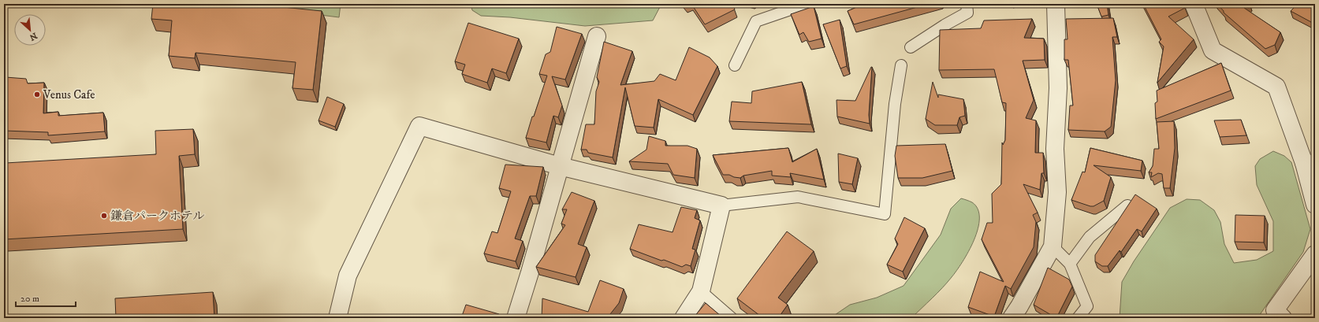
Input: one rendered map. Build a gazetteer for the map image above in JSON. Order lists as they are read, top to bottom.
{
  "places": ["Venus Cafe", "鎌倉パークホテル"],
  "scale_bar": "20 m",
  "north": "bottom right"
}
